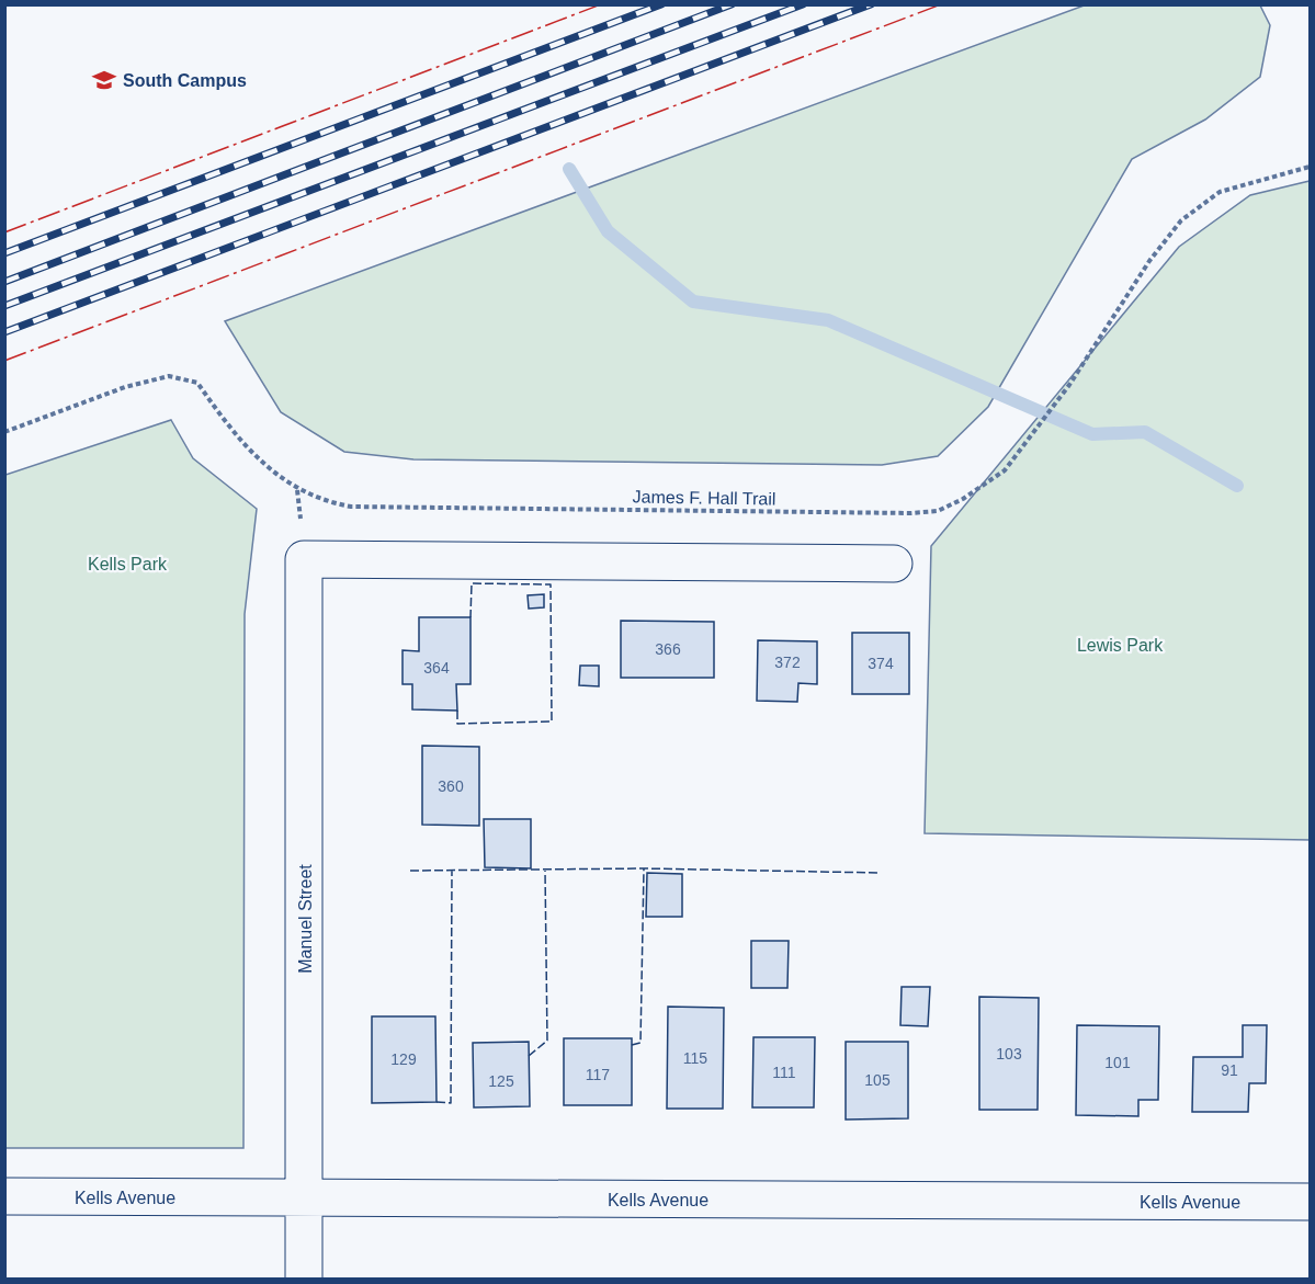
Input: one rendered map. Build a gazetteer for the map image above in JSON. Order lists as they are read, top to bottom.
{
  "streets": {
    "street": ["Manuel Street", "Kells Avenue"],
    "path": ["James F. Hall Trail"]
  },
  "crossings": [
    ["Manuel Street", "Kells Avenue"]
  ],
  "parks": ["Kells Park", "Lewis Park"],
  "places": {
    "school or university": ["South Campus"]
  },
  "house_numbers": [
    "366",
    "372",
    "374",
    "364",
    "360",
    "103",
    "115",
    "129",
    "101",
    "91",
    "111",
    "117",
    "105",
    "125"
  ]
}
